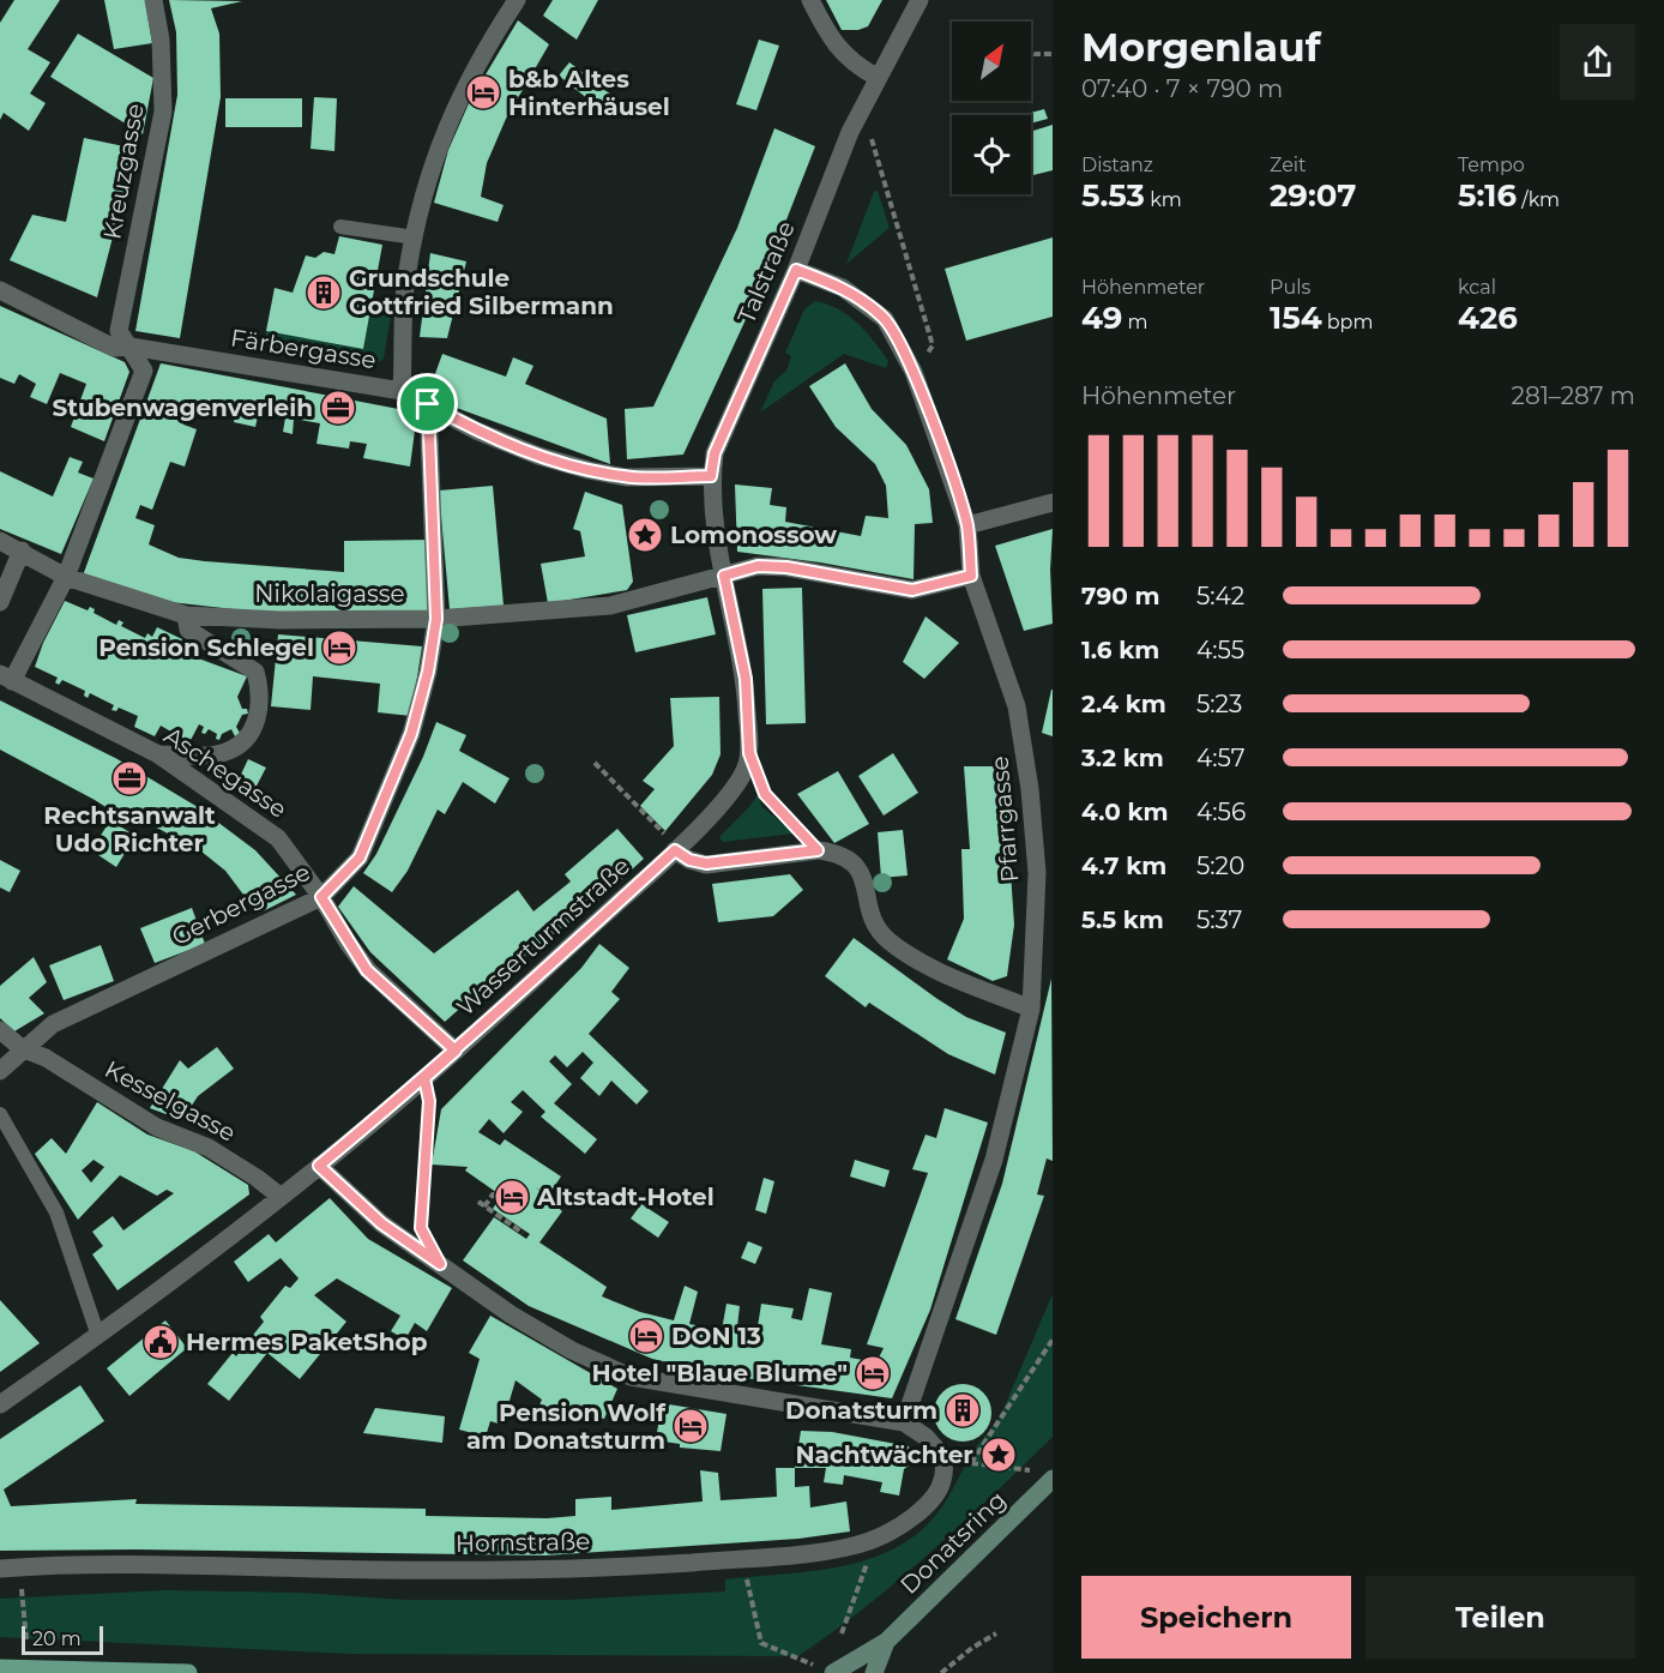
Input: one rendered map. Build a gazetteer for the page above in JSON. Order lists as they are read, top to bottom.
{
  "streets": {
    "main road": ["Donatsring"],
    "street": [
      "Kreuzgasse",
      "Talstraße",
      "Färbergasse",
      "Nikolaigasse",
      "Aschegasse",
      "Pfarrgasse",
      "Gerbergasse",
      "Wasserturmstraße",
      "Kesselgasse",
      "Hornstraße"
    ]
  },
  "crossings": [
    ["Kreuzgasse", "Färbergasse"],
    ["Kreuzgasse", "Nikolaigasse"],
    ["Kreuzgasse", "Aschegasse"],
    ["Talstraße", "Färbergasse"],
    ["Talstraße", "Nikolaigasse"],
    ["Talstraße", "Pfarrgasse"],
    ["Talstraße", "Wasserturmstraße"],
    ["Färbergasse", "Gerbergasse"],
    ["Nikolaigasse", "Pfarrgasse"],
    ["Nikolaigasse", "Gerbergasse"],
    ["Nikolaigasse", "Wasserturmstraße"],
    ["Aschegasse", "Gerbergasse"],
    ["Aschegasse", "Wasserturmstraße"],
    ["Pfarrgasse", "Hornstraße"],
    ["Gerbergasse", "Kesselgasse"],
    ["Wasserturmstraße", "Kesselgasse"]
  ],
  "places": {
    "hotel": [
      "b&b Altes Hinterhäusel",
      "Pension Schlegel",
      "Altstadt-Hotel",
      "DON 13",
      "Hotel \"Blaue Blume\"",
      "Pension Wolf am Donatsturm"
    ],
    "building": ["Grundschule Gottfried Silbermann", "Donatsturm"],
    "office": ["Stubenwagenverleih", "Rechtsanwalt Udo Richter"],
    "place": ["Lomonossow", "Nachtwächter"],
    "public building": ["Hermes PaketShop"]
  },
  "scale_bar": "20 m",
  "north": "top right",
  "page": {
    "heading": ["Morgenlauf", "07:40 · 7 × 790 m"],
    "stats": [
      ["Distanz", "5.53 km"],
      ["Zeit", "29:07"],
      ["Tempo", "5:16 /km"],
      ["Höhenmeter", "49 m"],
      ["Puls", "154 bpm"],
      ["kcal", "426"]
    ],
    "chart": ["Höhenmeter", "281–287 m"],
    "list": [
      {
        "name": "790 m",
        "note": "5:42"
      },
      {
        "name": "1.6 km",
        "note": "4:55"
      },
      {
        "name": "2.4 km",
        "note": "5:23"
      },
      {
        "name": "3.2 km",
        "note": "4:57"
      },
      {
        "name": "4.0 km",
        "note": "4:56"
      },
      {
        "name": "4.7 km",
        "note": "5:20"
      },
      {
        "name": "5.5 km",
        "note": "5:37"
      }
    ],
    "buttons": ["Speichern", "Teilen"],
    "scale": "20 m"
  }
}
